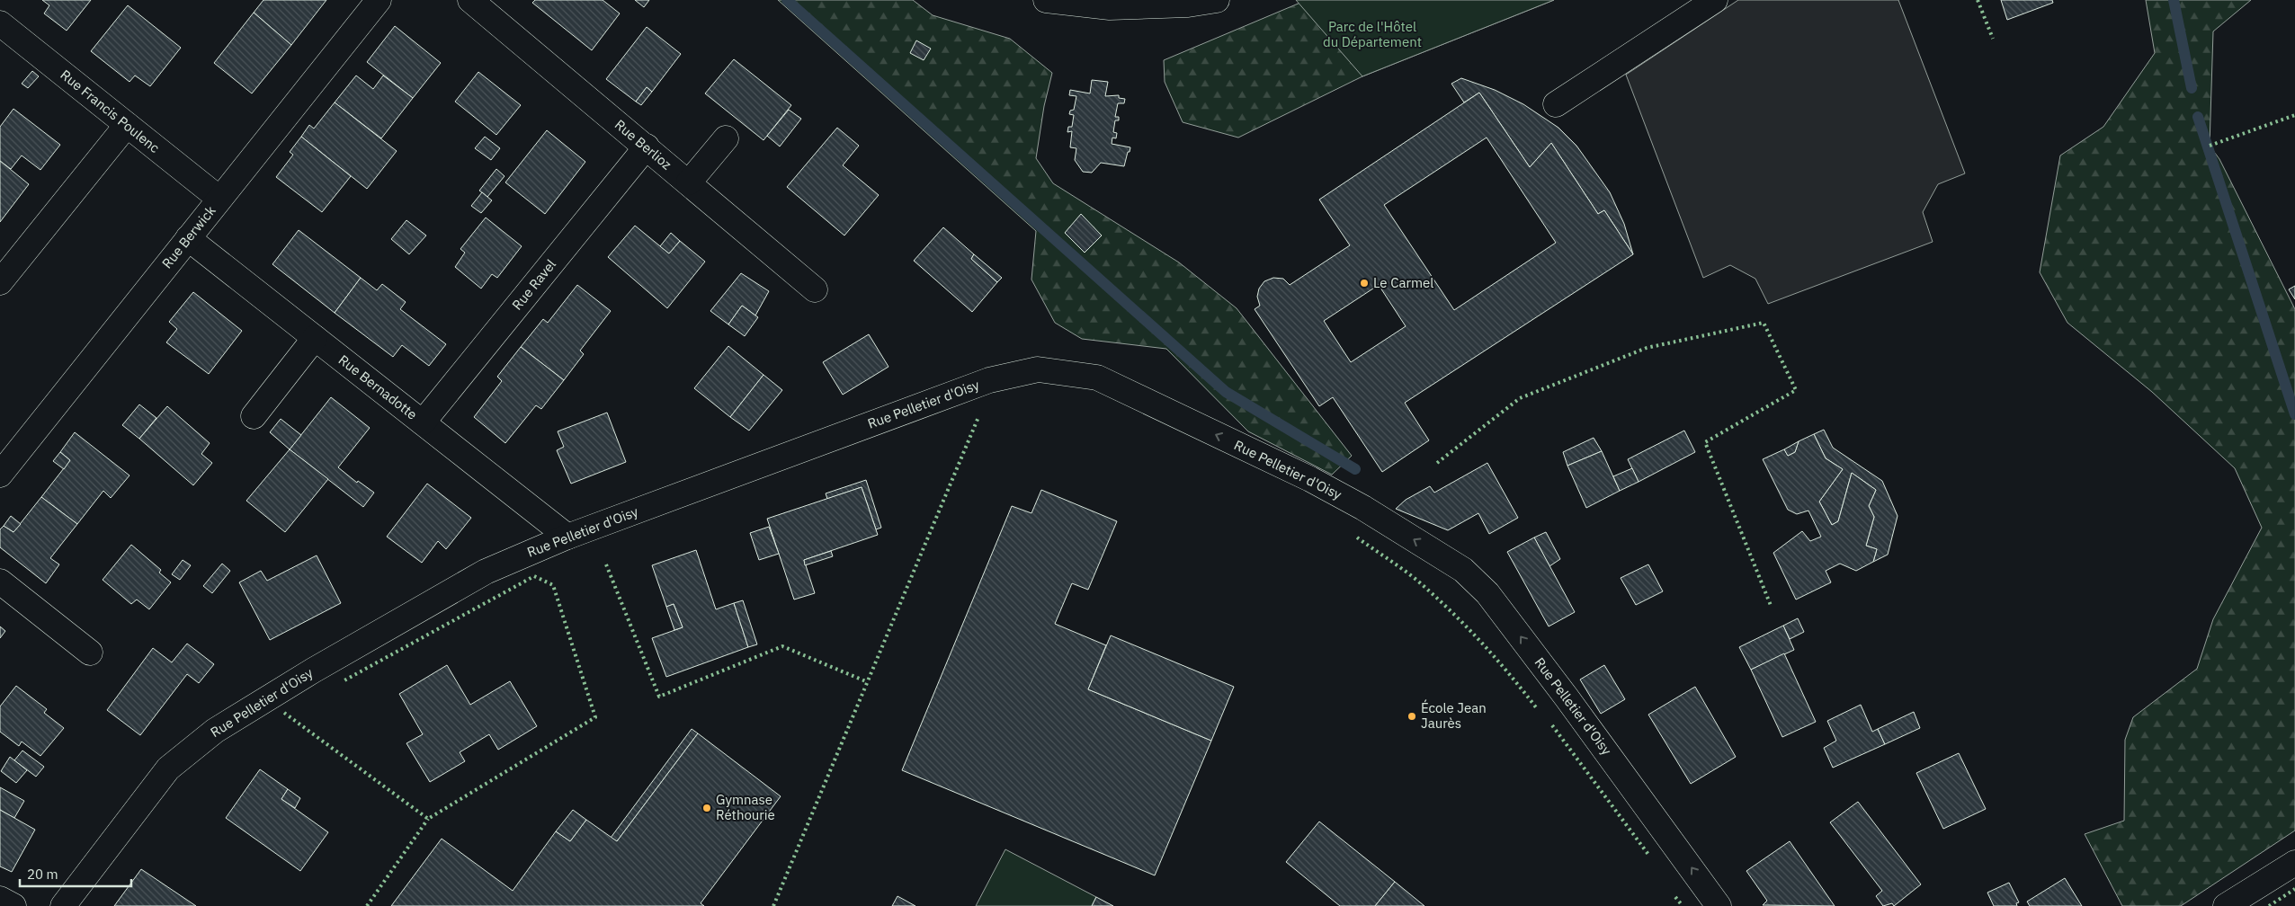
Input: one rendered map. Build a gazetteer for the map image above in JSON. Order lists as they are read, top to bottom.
{
  "streets": {
    "street": [
      "Rue Francis Poulenc",
      "Rue Berlioz",
      "Rue Berwick",
      "Rue Ravel",
      "Rue Bernadotte",
      "Rue Pelletier d'Oisy"
    ]
  },
  "crossings": [
    ["Rue Francis Poulenc", "Rue Berwick"],
    ["Rue Berlioz", "Rue Ravel"],
    ["Rue Berwick", "Rue Bernadotte"],
    ["Rue Ravel", "Rue Bernadotte"],
    ["Rue Bernadotte", "Rue Pelletier d'Oisy"]
  ],
  "one_way": ["Rue Pelletier d'Oisy"],
  "parks": ["Parc de l'Hôtel du Département"],
  "places": ["Le Carmel", "École Jean Jaurès", "Gymnase Réthourie"],
  "scale_bar": "20 m"
}
